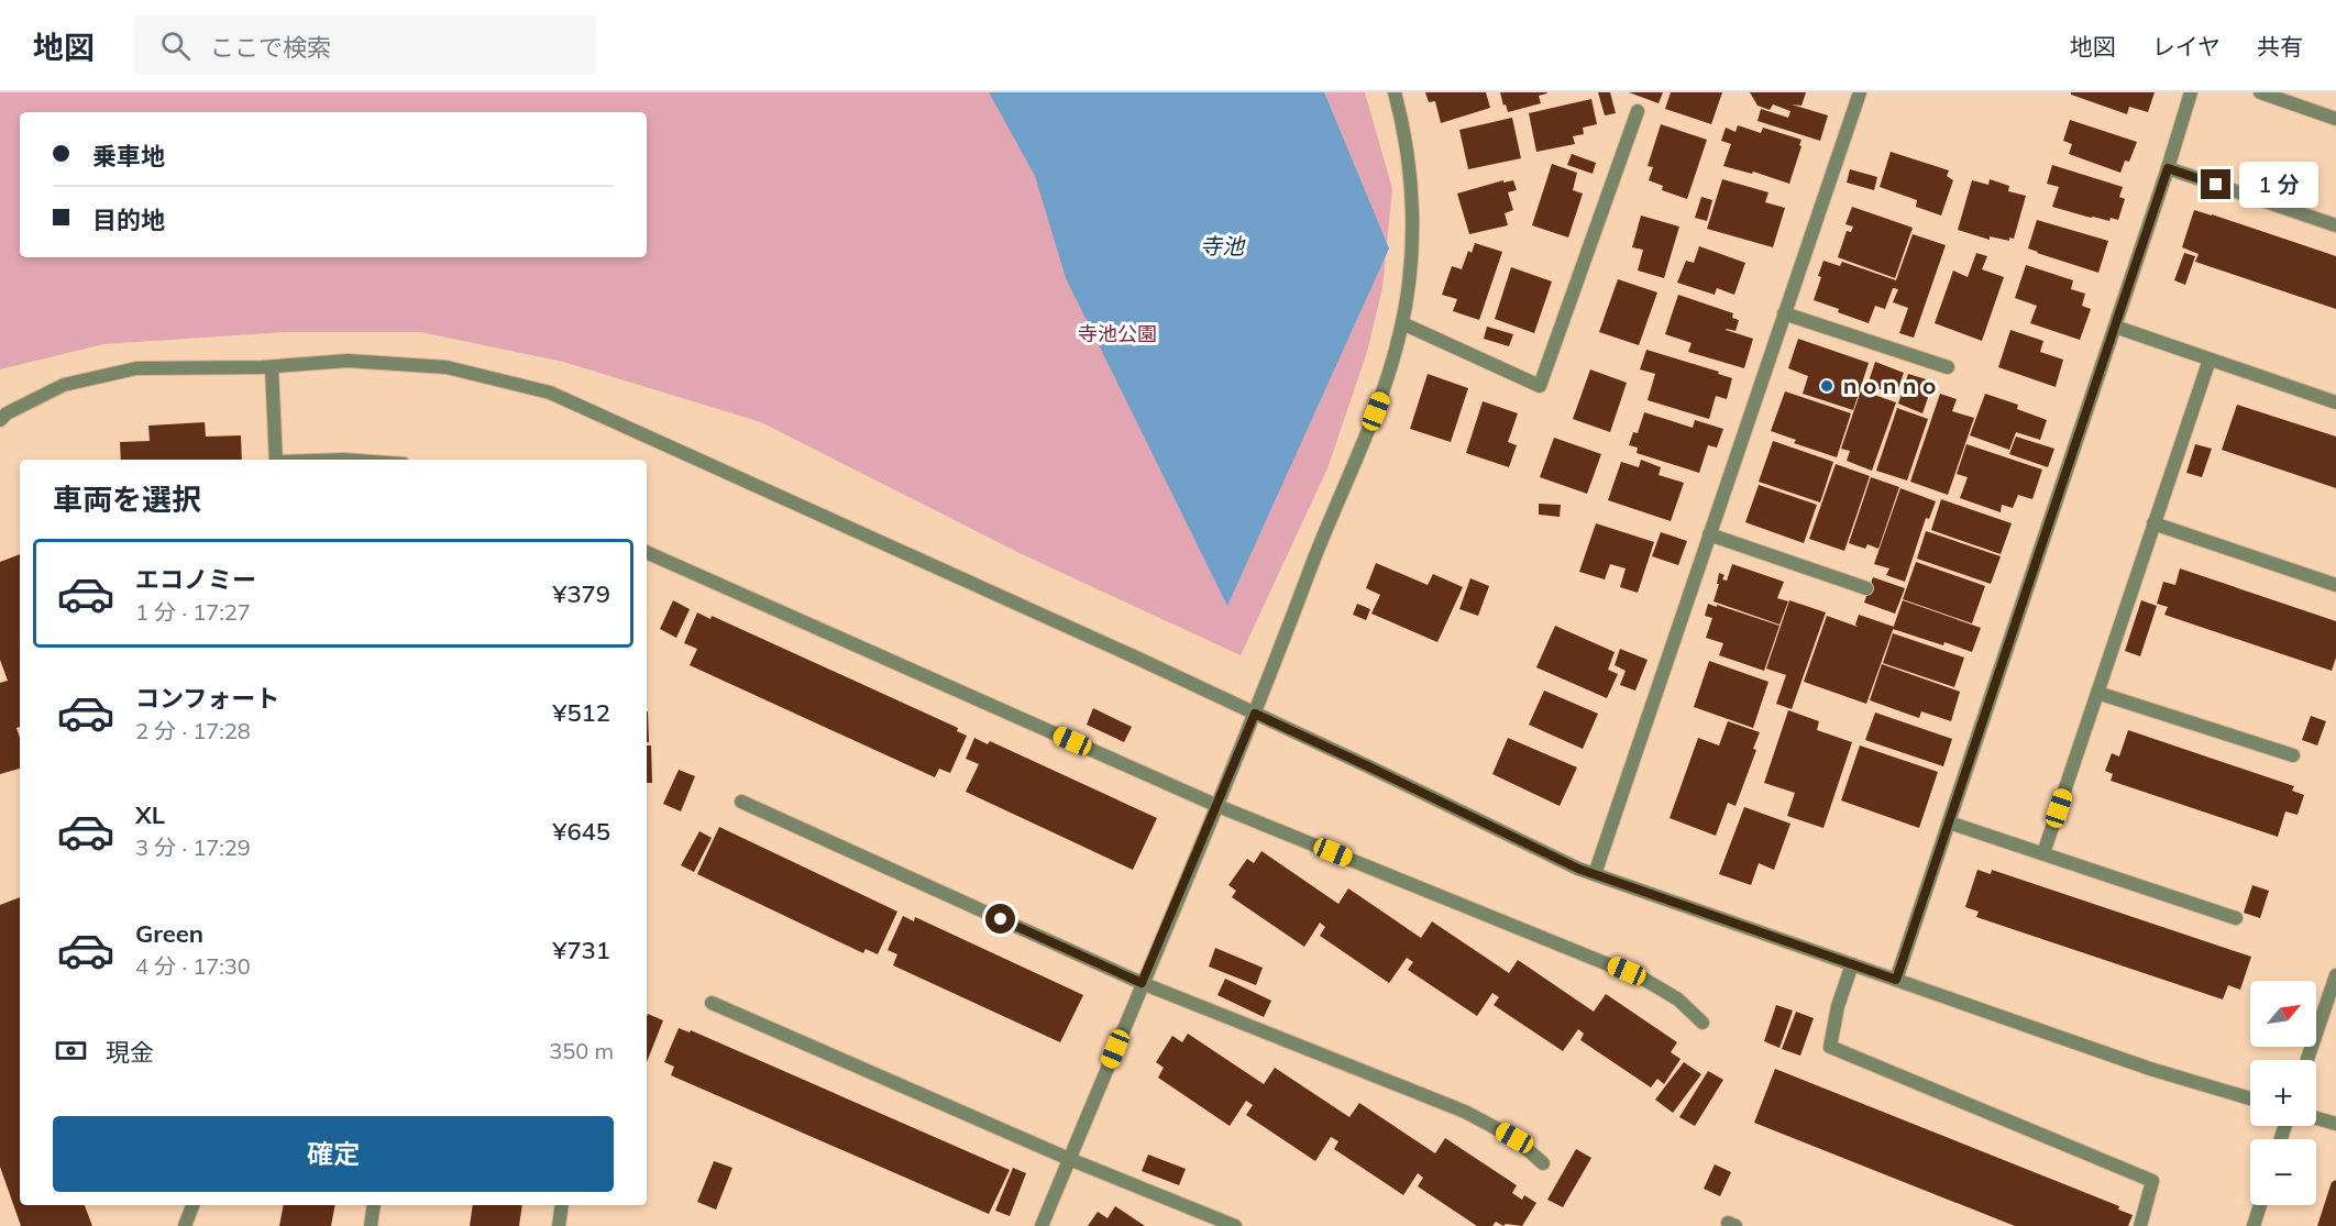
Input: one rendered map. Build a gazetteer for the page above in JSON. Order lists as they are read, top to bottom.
{
  "water": ["寺池"],
  "parks": ["寺池公園"],
  "places": ["ｎｏｎｎｏ"],
  "north": "top right",
  "page": {
    "header": "地図",
    "search": "ここで検索",
    "nav": ["地図", "レイヤ", "共有"],
    "banner": ["乗車地", "目的地"],
    "bubble": "1 分",
    "heading": "車両を選択",
    "list": [
      {
        "name": "エコノミー",
        "note": "1 分 · 17:27",
        "value": "¥379"
      },
      {
        "name": "コンフォート",
        "note": "2 分 · 17:28",
        "value": "¥512"
      },
      {
        "name": "XL",
        "note": "3 分 · 17:29",
        "value": "¥645"
      },
      {
        "name": "Green",
        "note": "4 分 · 17:30",
        "value": "¥731"
      }
    ],
    "map_buttons": ["+", "−"],
    "pay": ["現金", "350 m"],
    "buttons": "確定"
  }
}
